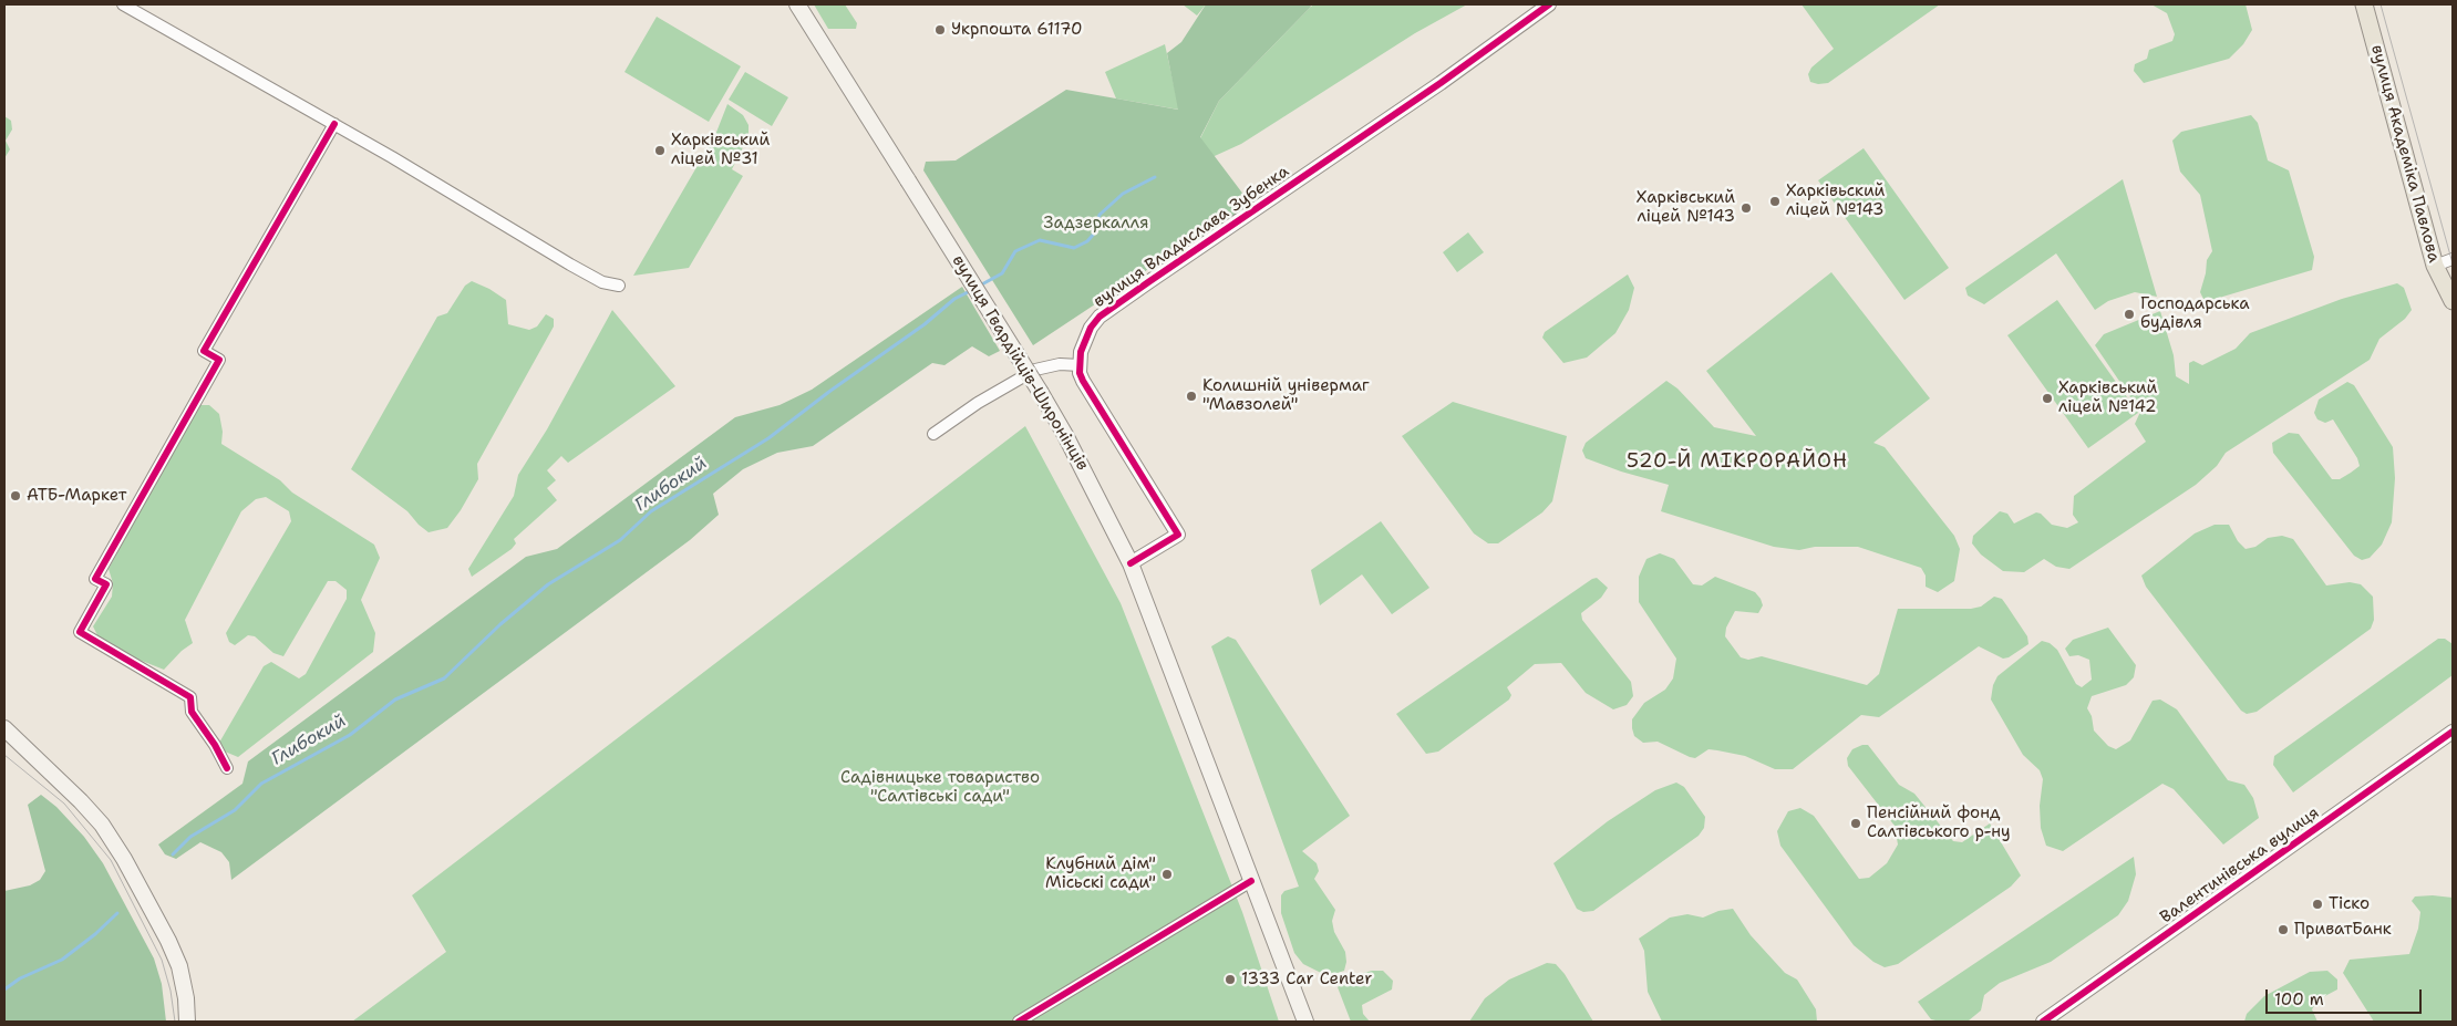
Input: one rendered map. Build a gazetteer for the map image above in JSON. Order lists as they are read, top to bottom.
{
  "streets": {
    "main road": ["вулиця Академіка Павлова", "вулиця Гвардійців-Широнінців"],
    "street": ["вулиця Владислава Зубенка", "Валентинівська вулиця"]
  },
  "districts": ["520-Й МІКРОРАЙОН"],
  "water": ["Глибокий"],
  "parks": ["Задзеркалля", "Садівницьке товариство \"Салтівські сади\""],
  "places": [
    "Укрпошта 61170",
    "Харківський ліцей №31",
    "Харківьский ліцей №143",
    "Харківський ліцей №143",
    "Господарська будівля",
    "Колишній універмаг \"Мавзолей\"",
    "Харківський ліцей №142",
    "АТБ-Маркет",
    "Пенсійний фонд Салтівського р-ну",
    "Клубний дім\" Місьскі сади\"",
    "Тіско",
    "ПриватБанк",
    "1333 Car Center"
  ],
  "scale_bar": "100 m"
}
